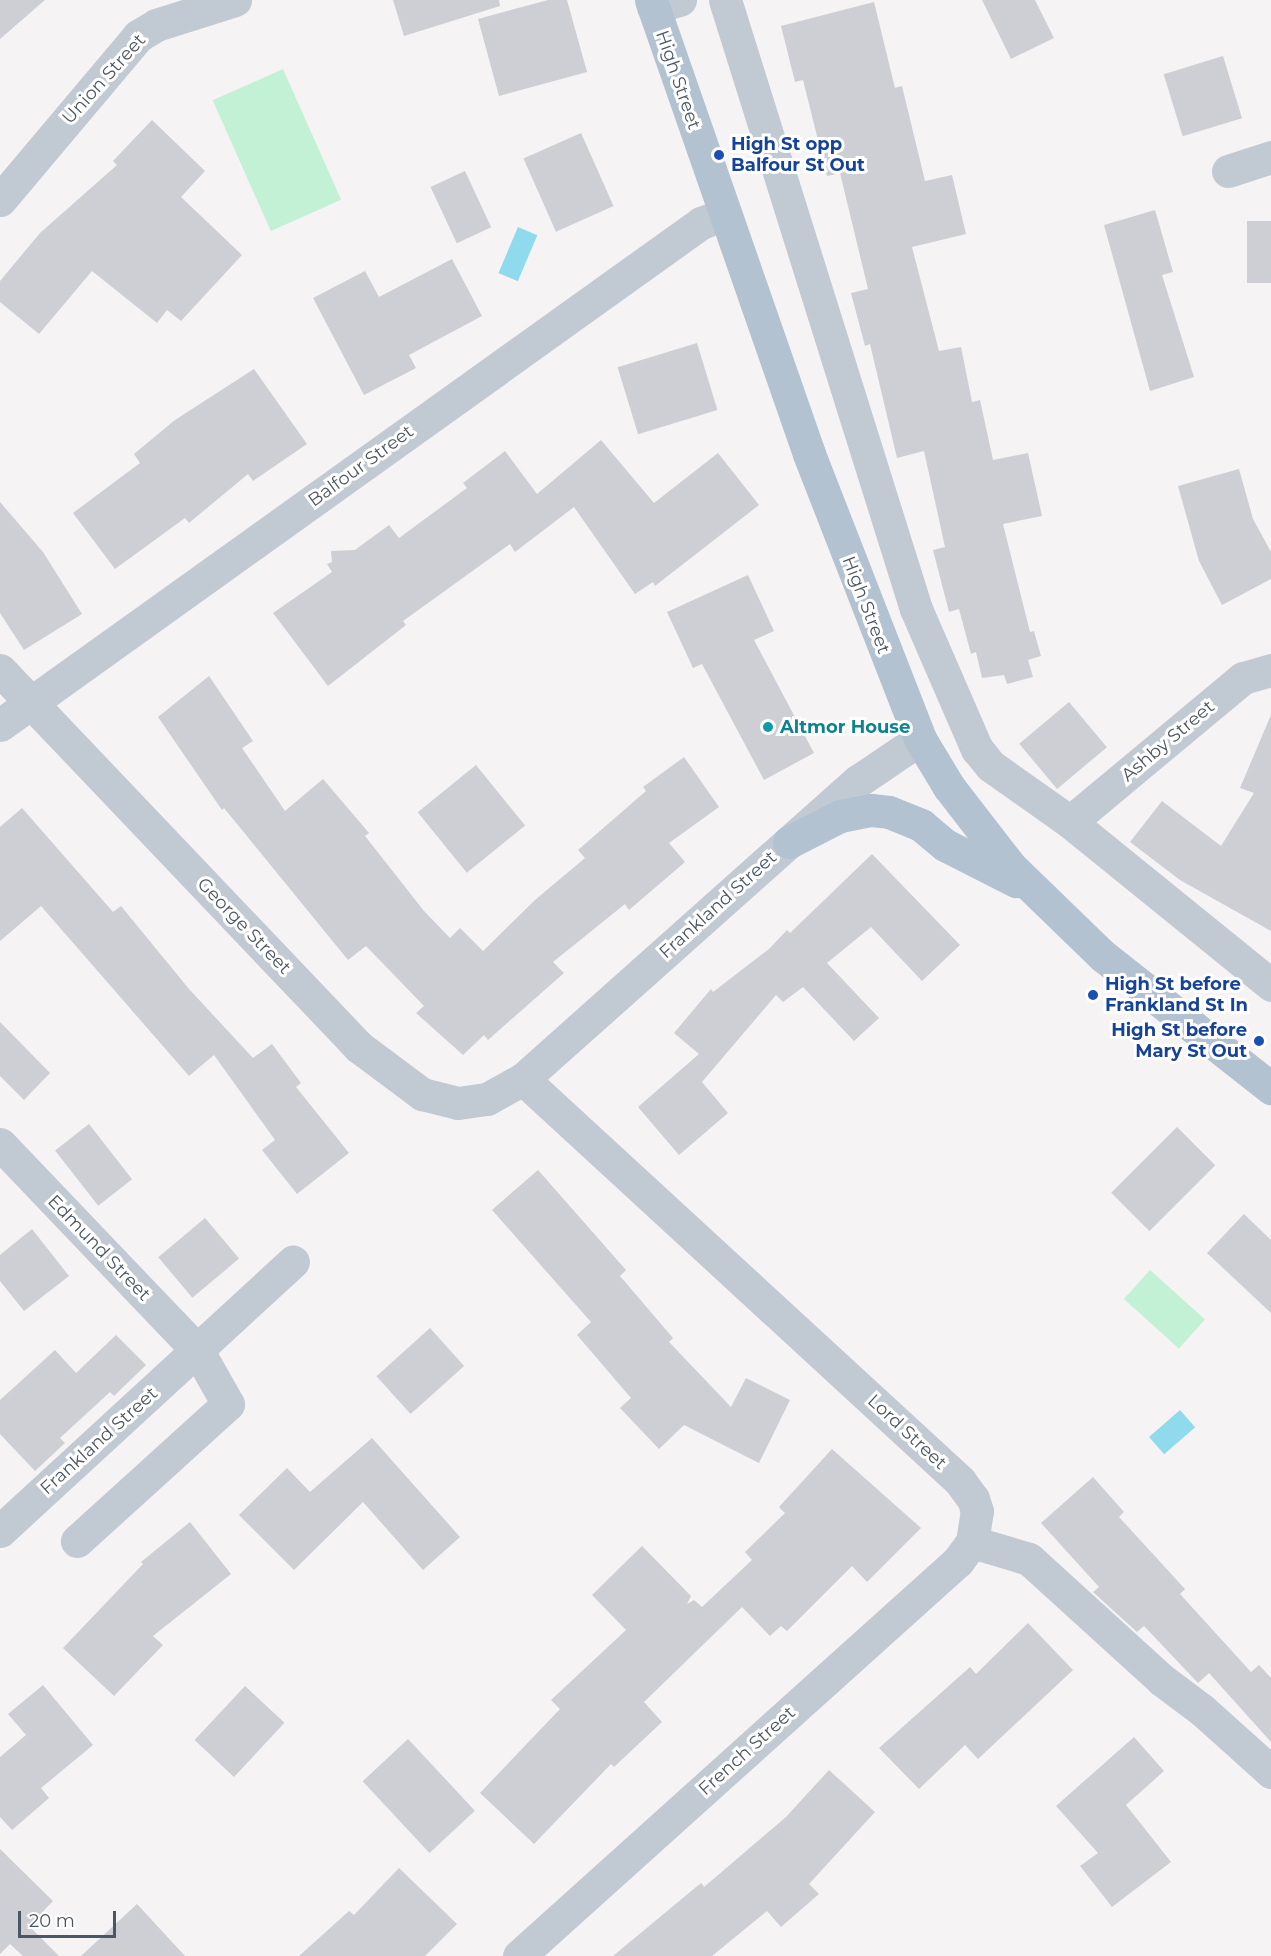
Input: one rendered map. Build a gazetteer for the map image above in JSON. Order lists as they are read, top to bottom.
{
  "streets": {
    "main road": ["High Street"],
    "street": [
      "Union Street",
      "Balfour Street",
      "Ashby Street",
      "Frankland Street",
      "George Street",
      "Edmund Street",
      "Lord Street",
      "French Street"
    ]
  },
  "crossings": [
    ["High Street", "Balfour Street"],
    ["High Street", "Frankland Street"],
    ["Balfour Street", "George Street"],
    ["Frankland Street", "George Street"],
    ["Frankland Street", "Edmund Street"],
    ["Frankland Street", "Lord Street"],
    ["George Street", "Lord Street"],
    ["Lord Street", "French Street"]
  ],
  "places": [
    "High St opp Balfour St Out",
    "Altmor House",
    "High St before Frankland St In",
    "High St before Mary St Out"
  ],
  "scale_bar": "20 m"
}
